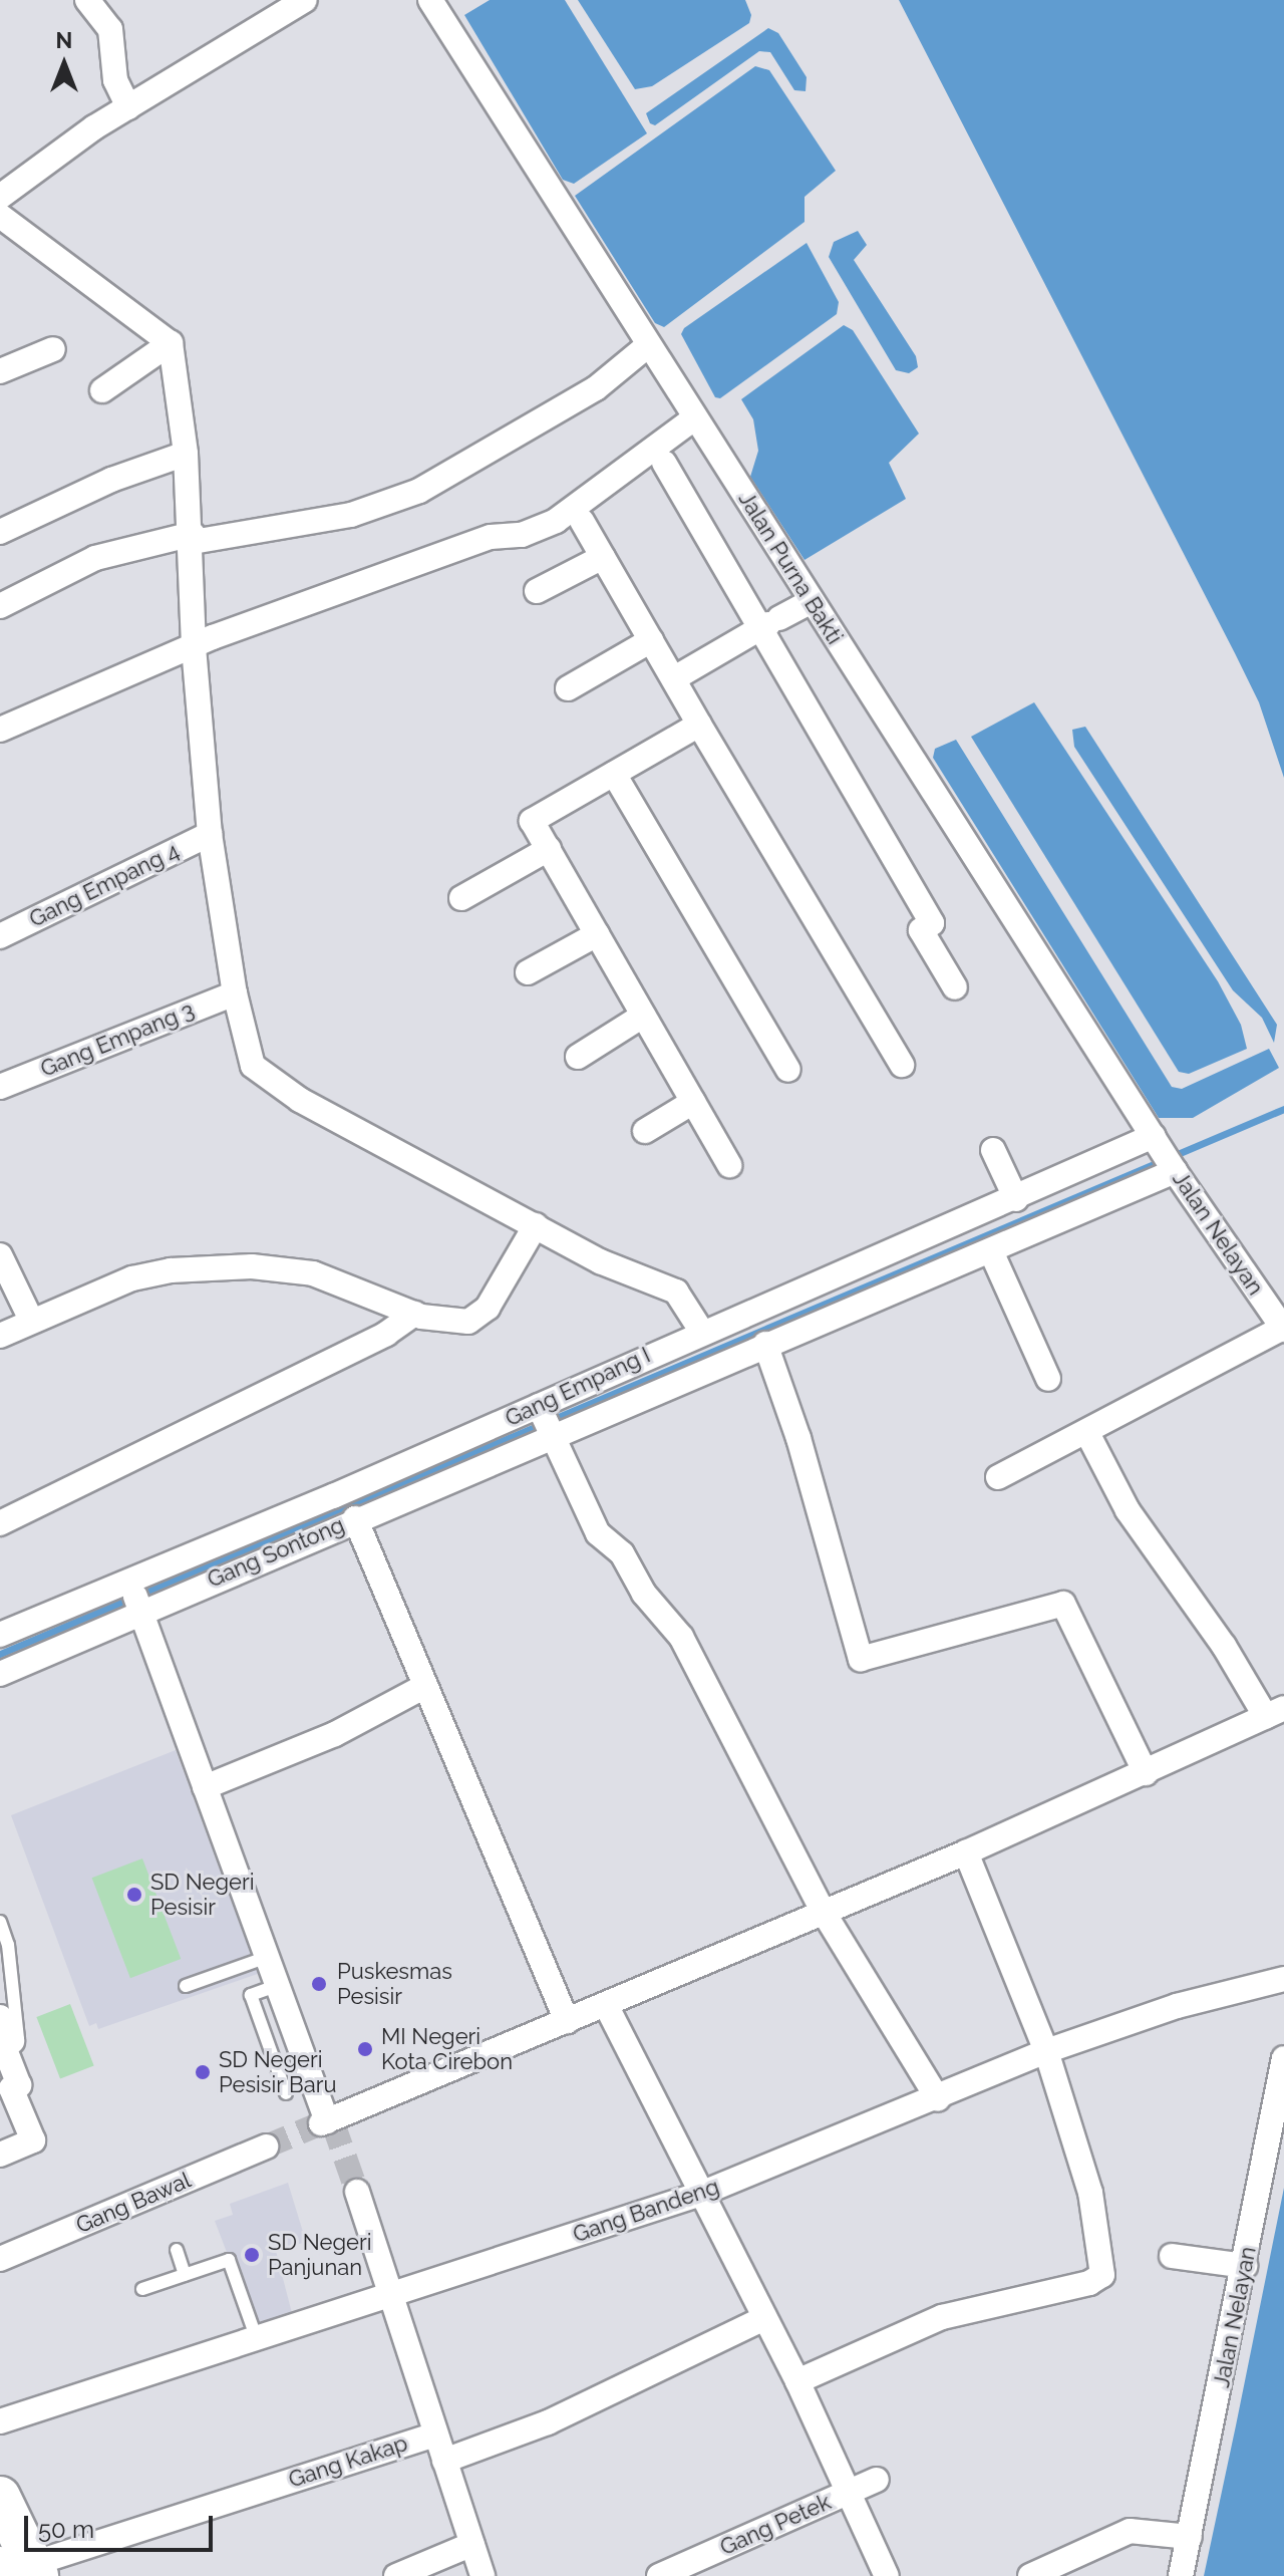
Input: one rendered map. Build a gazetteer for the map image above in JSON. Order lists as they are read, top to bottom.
{
  "streets": {
    "street": [
      "Jalan Purna Bakti",
      "Gang Empang 4",
      "Gang Empang 3",
      "Jalan Nelayan",
      "Gang Empang I",
      "Gang Sontong",
      "Gang Bawal",
      "Gang Bandeng",
      "Gang Kakap",
      "Gang Petek"
    ]
  },
  "crossings": [
    ["Jalan Purna Bakti", "Jalan Nelayan"],
    ["Jalan Purna Bakti", "Gang Empang I"],
    ["Jalan Nelayan", "Gang Empang I"],
    ["Gang Empang I", "Gang Sontong"]
  ],
  "places": [
    "SD Negeri Pesisir",
    "Puskesmas Pesisir",
    "MI Negeri Kota Cirebon",
    "SD Negeri Pesisir Baru",
    "SD Negeri Panjunan"
  ],
  "scale_bar": "50 m",
  "north": "top"
}
